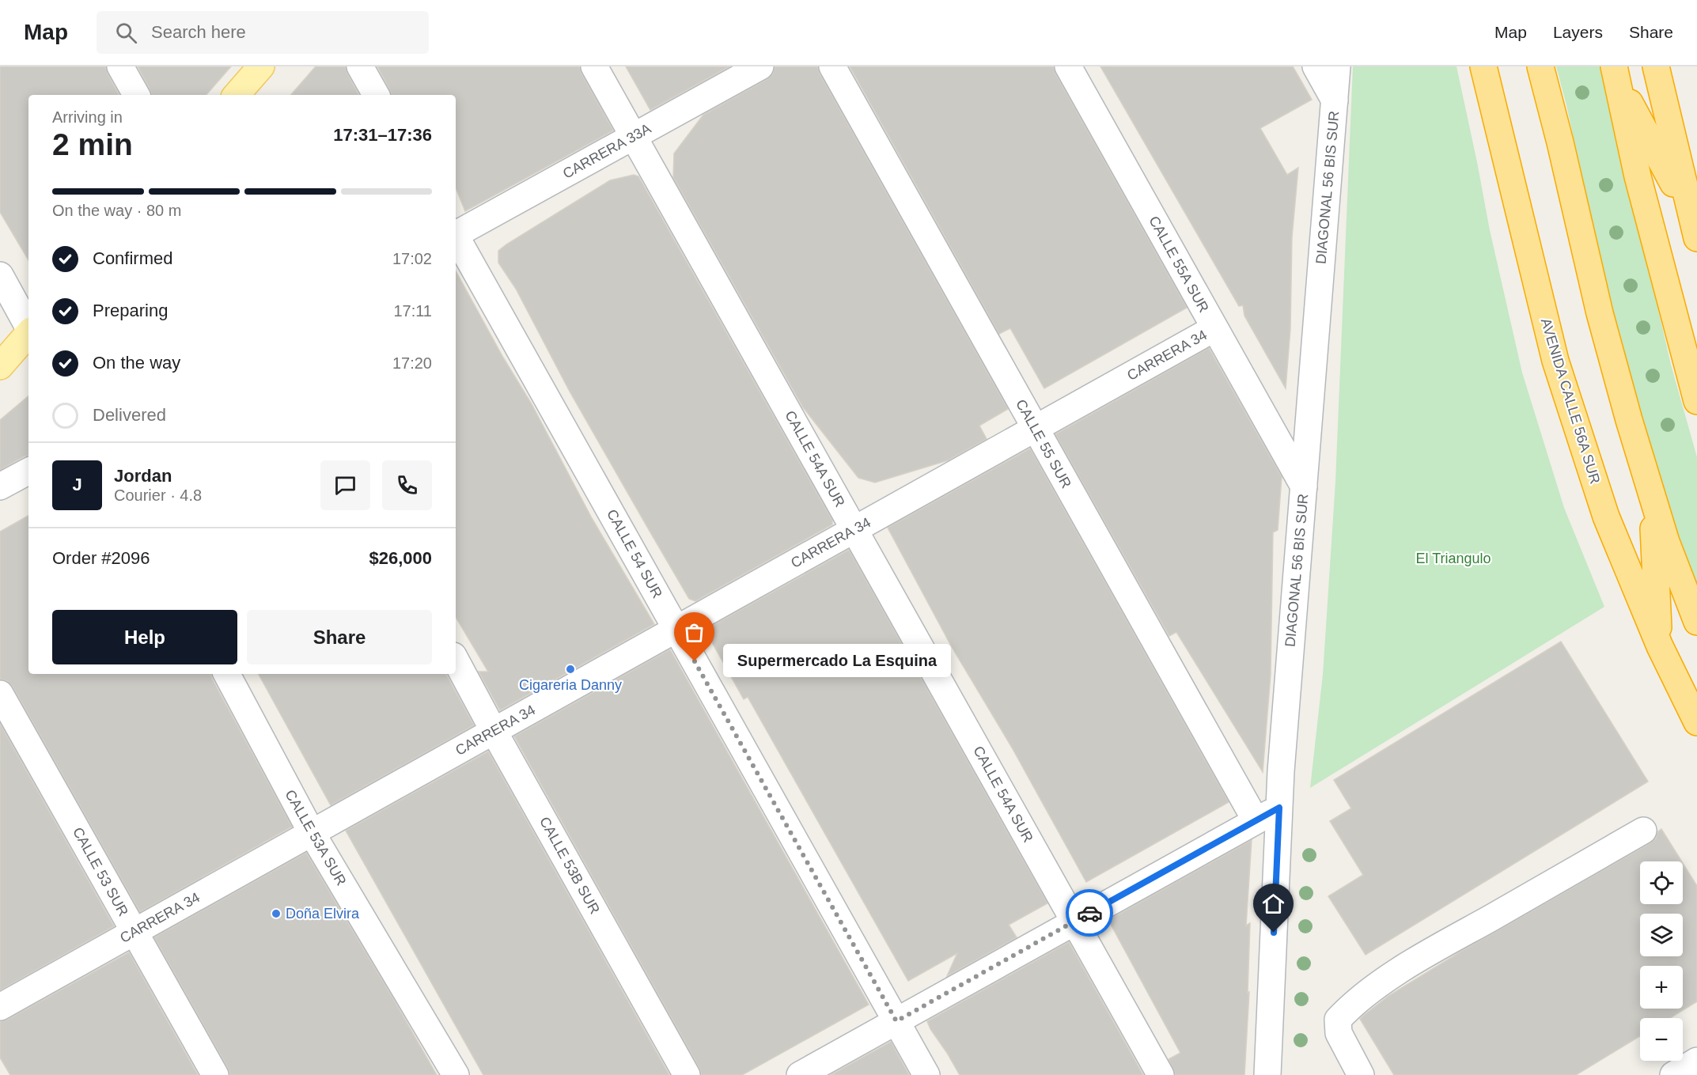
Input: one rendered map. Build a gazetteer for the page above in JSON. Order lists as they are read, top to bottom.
{
  "streets": {
    "highway": ["AVENIDA CALLE 56A SUR"],
    "street": [
      "CARRERA 33A",
      "DIAGONAL 56 BIS SUR",
      "CALLE 55A SUR",
      "CARRERA 34",
      "CALLE 55 SUR",
      "CALLE 54A SUR",
      "CALLE 54 SUR",
      "CALLE 53A SUR",
      "CALLE 53B SUR",
      "CALLE 53 SUR"
    ]
  },
  "crossings": [
    ["CARRERA 33A", "CALLE 54A SUR"],
    ["DIAGONAL 56 BIS SUR", "CALLE 55A SUR"],
    ["CALLE 55A SUR", "CARRERA 34"],
    ["CARRERA 34", "CALLE 55 SUR"],
    ["CARRERA 34", "CALLE 54A SUR"],
    ["CARRERA 34", "CALLE 54 SUR"],
    ["CARRERA 34", "CALLE 53A SUR"],
    ["CARRERA 34", "CALLE 53B SUR"],
    ["CARRERA 34", "CALLE 53 SUR"]
  ],
  "parks": ["El Triangulo"],
  "places": ["Supermercado La Esquina", "Cigareria Danny", "Doña Elvira"],
  "page": {
    "header": "Map",
    "search": "Search here",
    "nav": ["Map", "Layers", "Share"],
    "heading": ["2 min", "Arriving in", "17:31–17:36"],
    "panel": [
      "Jordan",
      "Courier · 4.8",
      "Order #2096",
      "$26,000"
    ],
    "bar": "On the way · 80 m",
    "list": [
      ["Confirmed", "17:02"],
      ["Preparing", "17:11"],
      ["On the way", "17:20"],
      "Delivered"
    ],
    "round": "J",
    "buttons": ["Help", "Share"],
    "bubble": "Supermercado La Esquina",
    "map_buttons": ["+", "−"]
  }
}
